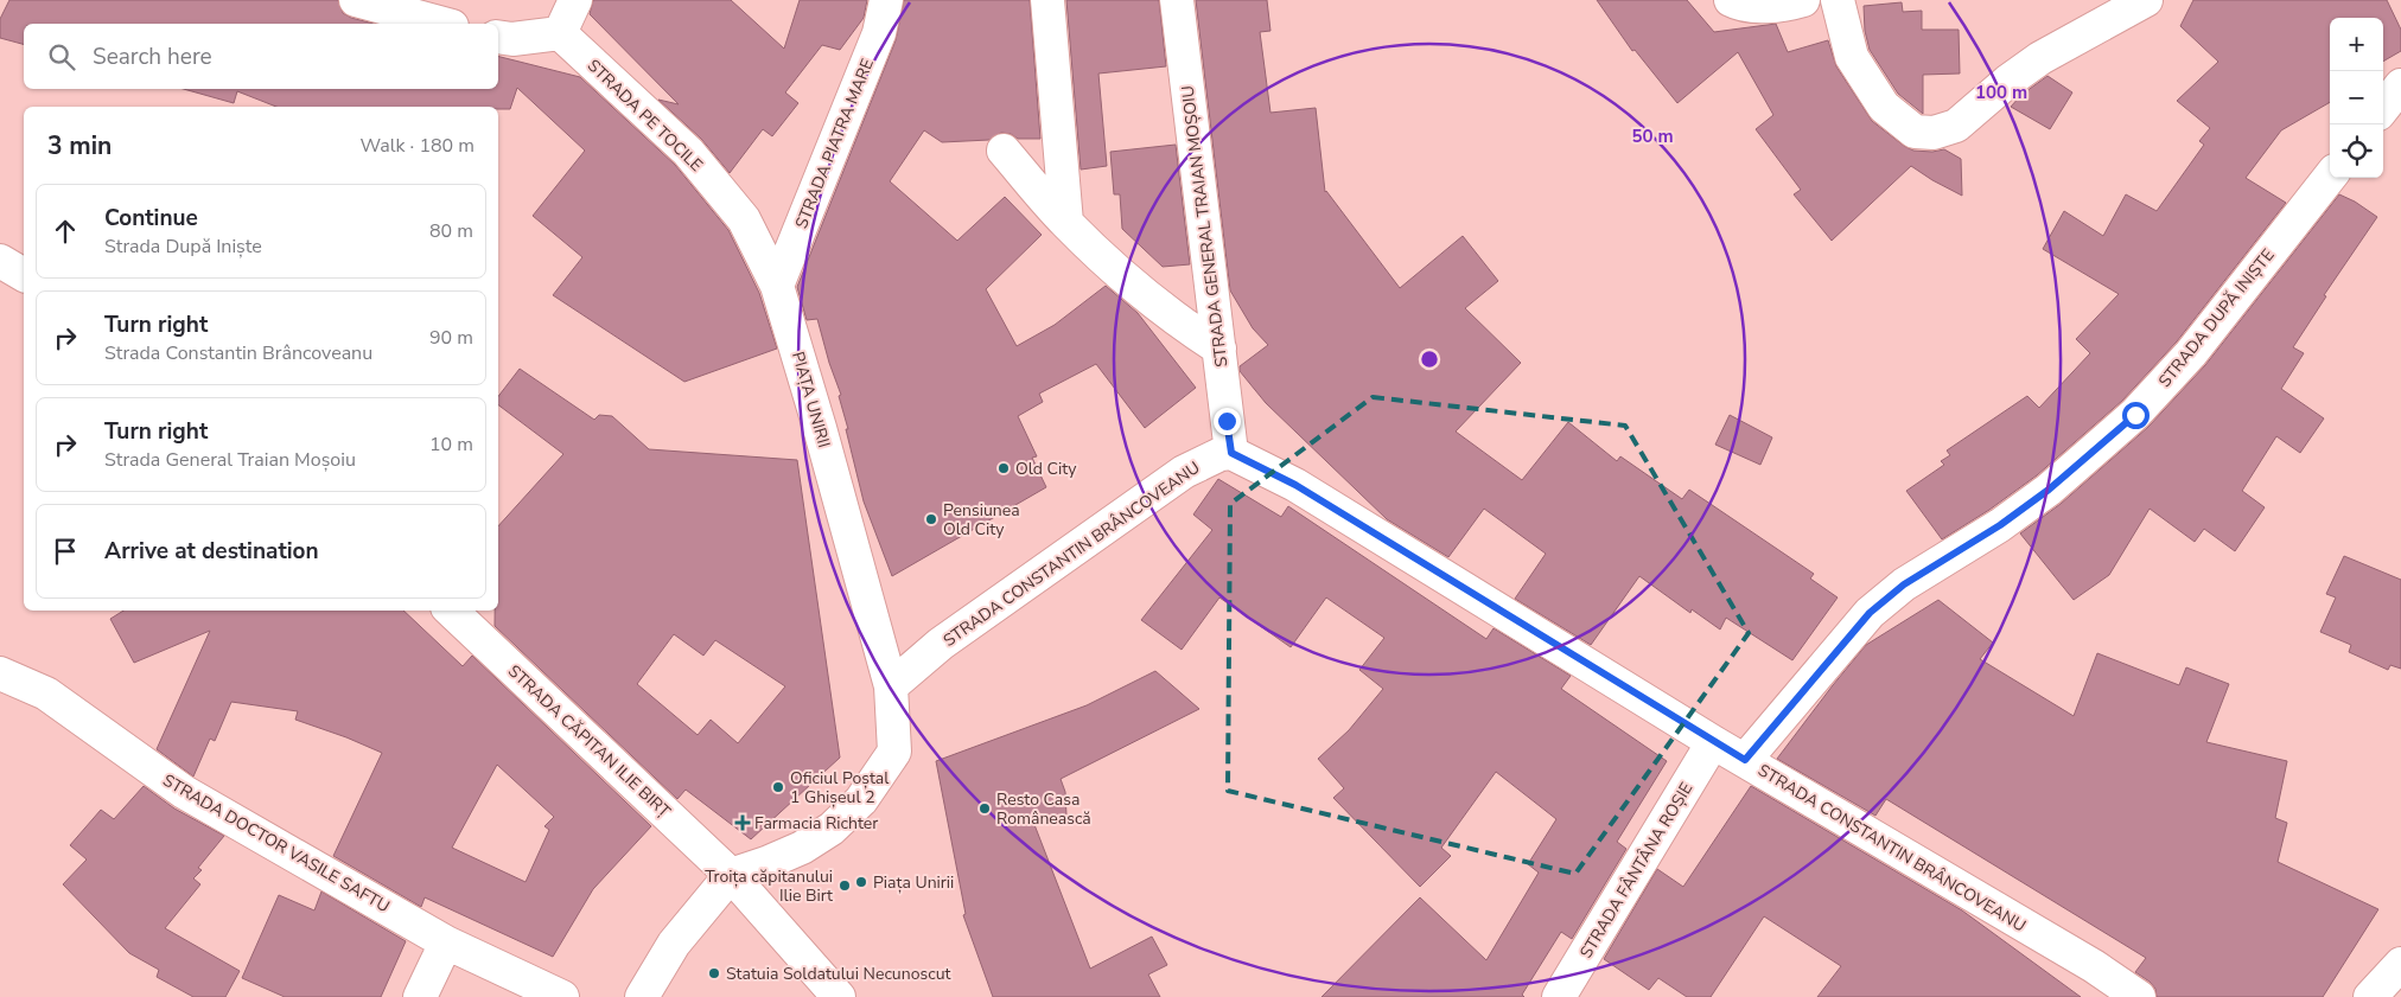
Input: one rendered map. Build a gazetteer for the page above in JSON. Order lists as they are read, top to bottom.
{
  "streets": {
    "street": [
      "STRADA PE TOCILE",
      "STRADA PIATRA MARE",
      "STRADA GENERAL TRAIAN MOȘOIU",
      "STRADA DUPĂ INIȘTE",
      "PIAȚA UNIRII",
      "STRADA CONSTANTIN BRÂNCOVEANU",
      "STRADA CĂPITAN ILIE BIRȚ",
      "STRADA DOCTOR VASILE SAFTU",
      "STRADA FÂNTÂNA ROȘIE"
    ]
  },
  "crossings": [
    ["STRADA PE TOCILE", "STRADA PIATRA MARE"],
    ["STRADA PE TOCILE", "PIAȚA UNIRII"],
    ["STRADA PIATRA MARE", "PIAȚA UNIRII"],
    ["STRADA GENERAL TRAIAN MOȘOIU", "STRADA CONSTANTIN BRÂNCOVEANU"],
    ["STRADA DUPĂ INIȘTE", "STRADA CONSTANTIN BRÂNCOVEANU"],
    ["PIAȚA UNIRII", "STRADA CONSTANTIN BRÂNCOVEANU"],
    ["STRADA CONSTANTIN BRÂNCOVEANU", "STRADA FÂNTÂNA ROȘIE"]
  ],
  "places": {
    "other": [
      "Old City",
      "Pensiunea Old City",
      "Oficiul Poștal 1 Ghișeul 2",
      "Resto Casa Românească",
      "Piața Unirii",
      "Troița căpitanului Ilie Birt",
      "Statuia Soldatului Necunoscut"
    ],
    "health": ["Farmacia Richter"]
  },
  "page": {
    "map_buttons": ["+", "−"],
    "search": "Search here",
    "heading": ["3 min", "Walk · 180 m"],
    "list": [
      ["Continue", "Strada După Iniște", "80 m"],
      ["Turn right", "Strada Constantin Brâncoveanu", "90 m"],
      ["Turn right", "Strada General Traian Moșoiu", "10 m"],
      "Arrive at destination"
    ]
  },
  "rings": ["100 m", "50 m"]
}
